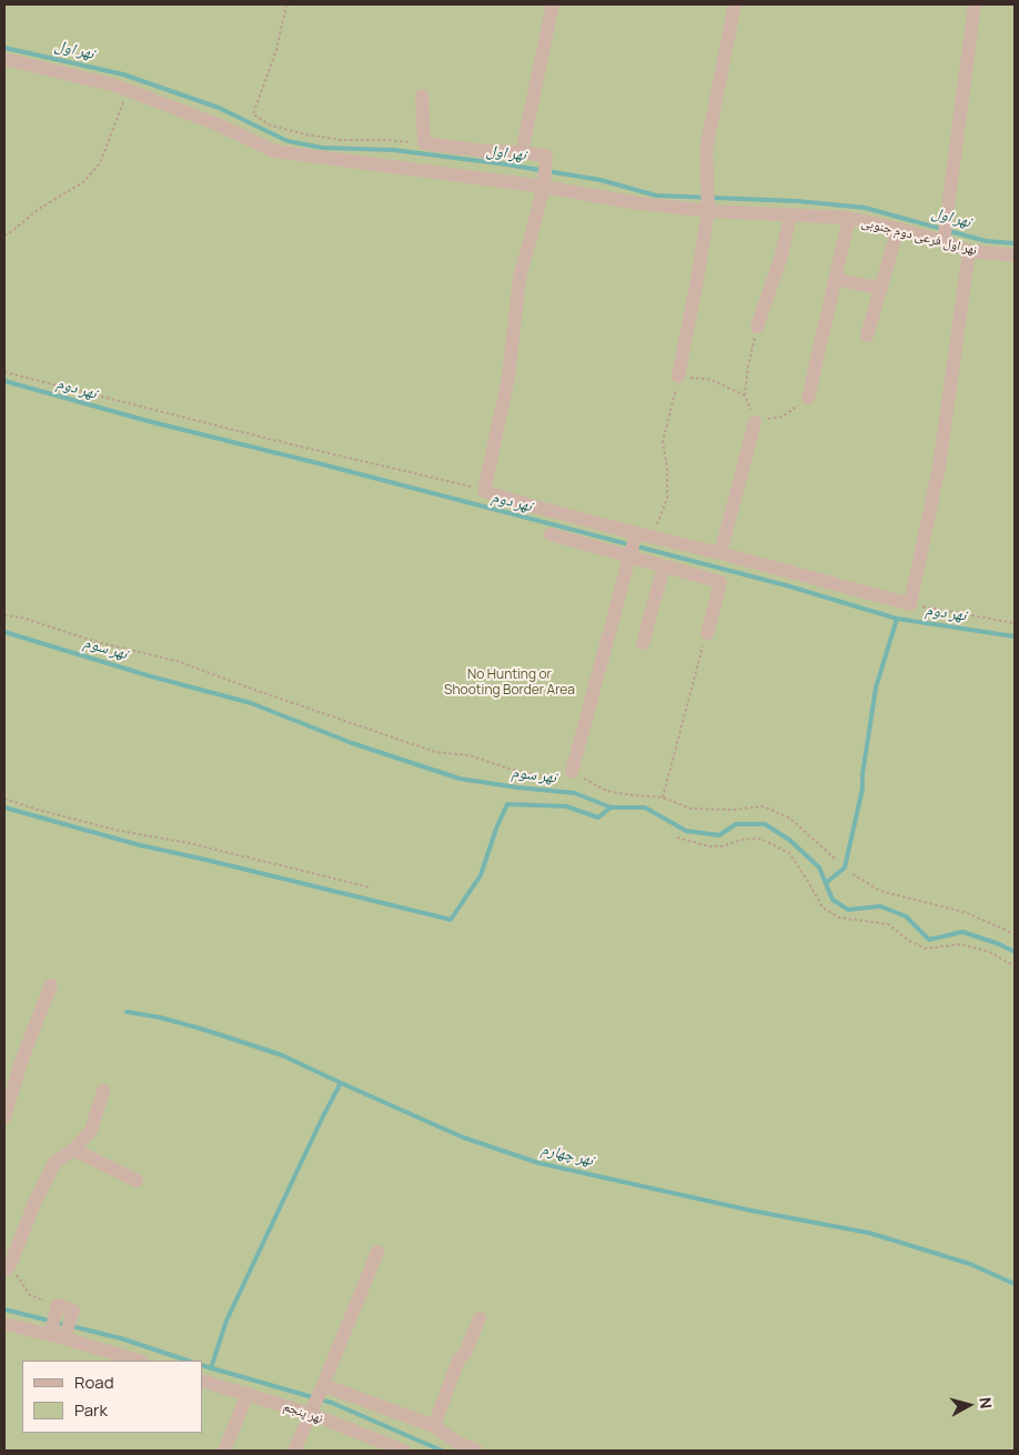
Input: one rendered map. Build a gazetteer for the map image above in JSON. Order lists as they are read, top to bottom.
{
  "streets": {
    "street": ["نهر اول فرعی دوم جنوبی", "نهر پنجم"]
  },
  "water": [
    "نهر اول",
    "نهر دوم",
    "نهر سوم",
    "نهر چهارم"
  ],
  "parks": ["No Hunting or Shooting Border Area"],
  "legend": ["Road", "Park"],
  "north": "right"
}
